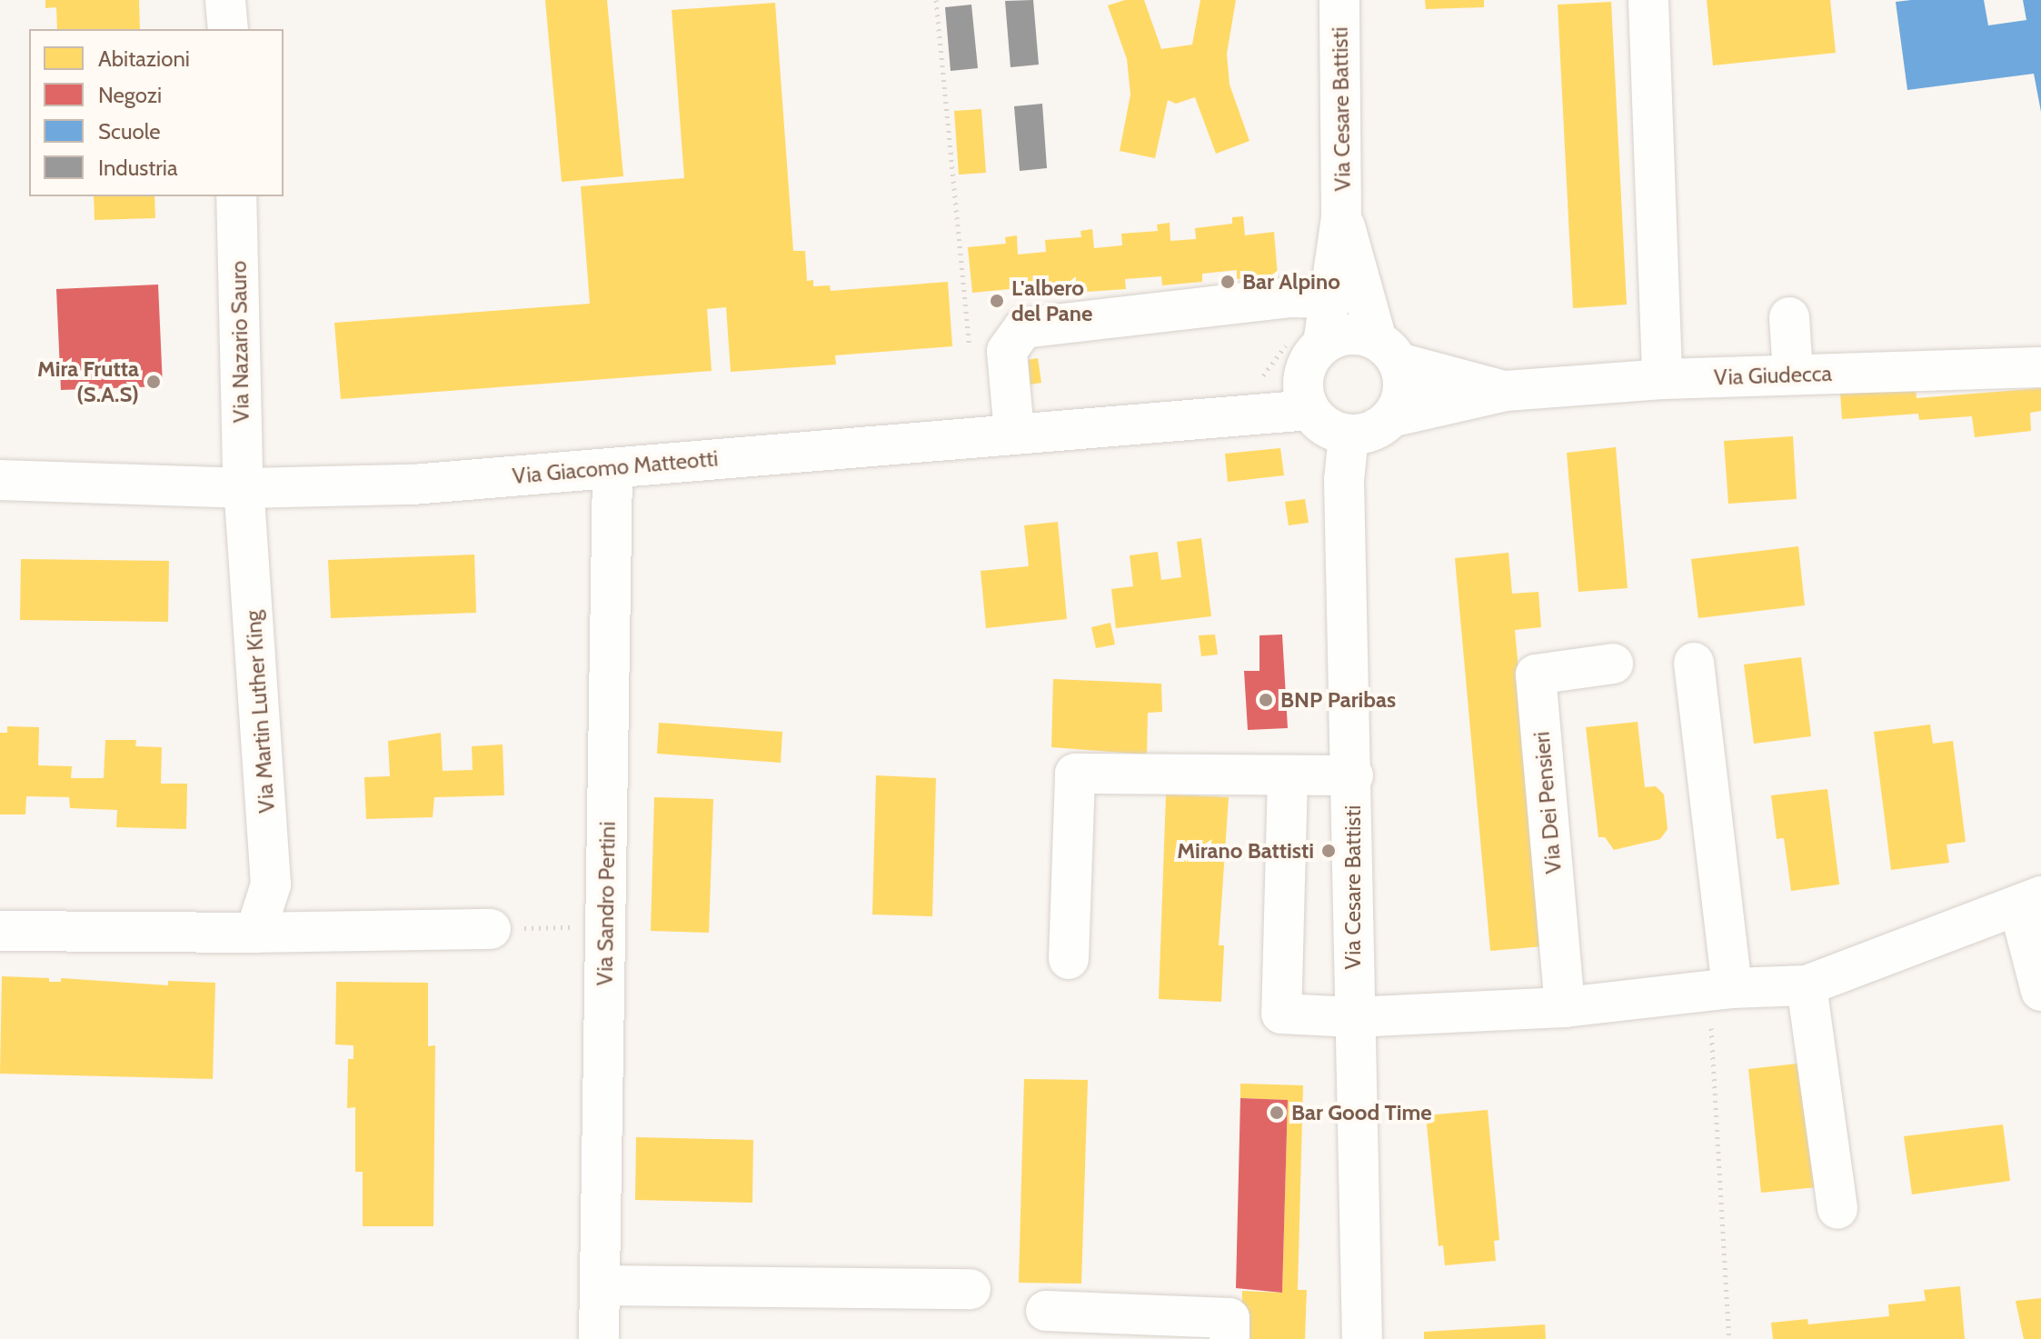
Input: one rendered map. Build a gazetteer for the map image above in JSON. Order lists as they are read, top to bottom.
{
  "streets": {
    "street": [
      "Via Cesare Battisti",
      "Via Nazario Sauro",
      "Via Giudecca",
      "Via Giacomo Matteotti",
      "Via Martin Luther King",
      "Via Dei Pensieri",
      "Via Sandro Pertini"
    ]
  },
  "crossings": [
    ["Via Cesare Battisti", "Via Giudecca"],
    ["Via Cesare Battisti", "Via Giacomo Matteotti"],
    ["Via Nazario Sauro", "Via Giacomo Matteotti"],
    ["Via Nazario Sauro", "Via Martin Luther King"],
    ["Via Giudecca", "Via Giacomo Matteotti"],
    ["Via Giacomo Matteotti", "Via Martin Luther King"],
    ["Via Giacomo Matteotti", "Via Sandro Pertini"]
  ],
  "places": [
    "Bar Alpino",
    "L'albero del Pane",
    "Mira Frutta (S.A.S)",
    "BNP Paribas",
    "Mirano Battisti",
    "Bar Good Time"
  ],
  "legend": [
    "Abitazioni",
    "Negozi",
    "Scuole",
    "Industria"
  ]
}
